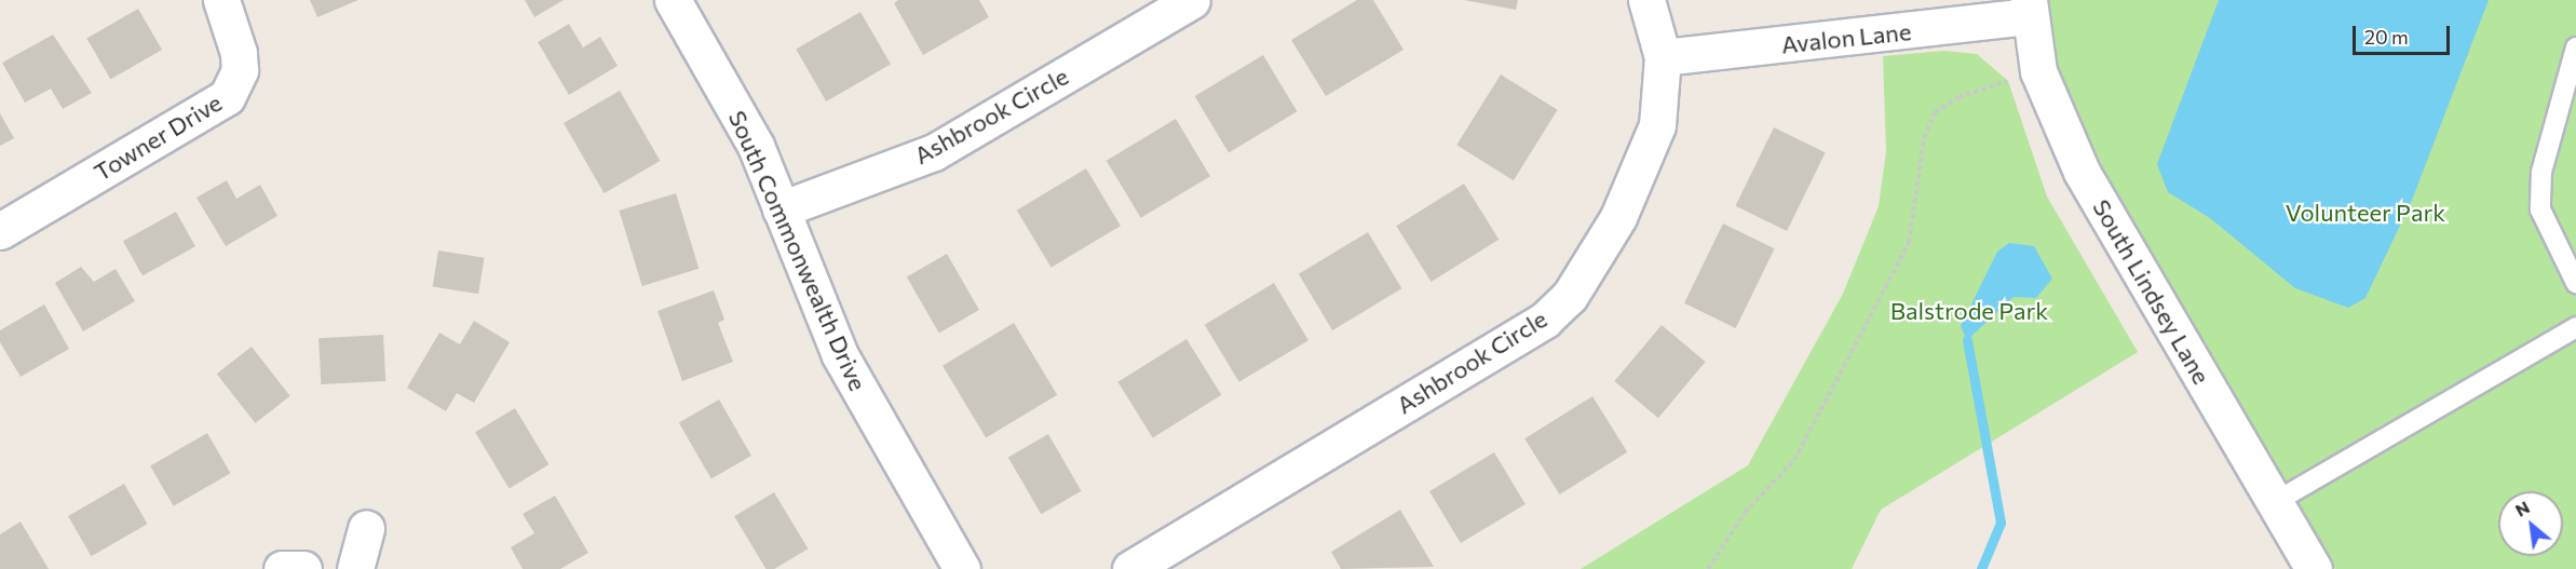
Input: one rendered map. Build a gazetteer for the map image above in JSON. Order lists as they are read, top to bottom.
{
  "streets": {
    "street": [
      "Avalon Lane",
      "Ashbrook Circle",
      "Towner Drive",
      "South Commonwealth Drive",
      "South Lindsey Lane"
    ]
  },
  "crossings": [
    ["Avalon Lane", "Ashbrook Circle"],
    ["Avalon Lane", "South Lindsey Lane"],
    ["Ashbrook Circle", "South Commonwealth Drive"]
  ],
  "parks": ["Volunteer Park", "Balstrode Park"],
  "scale_bar": "20 m",
  "north": "top left"
}
